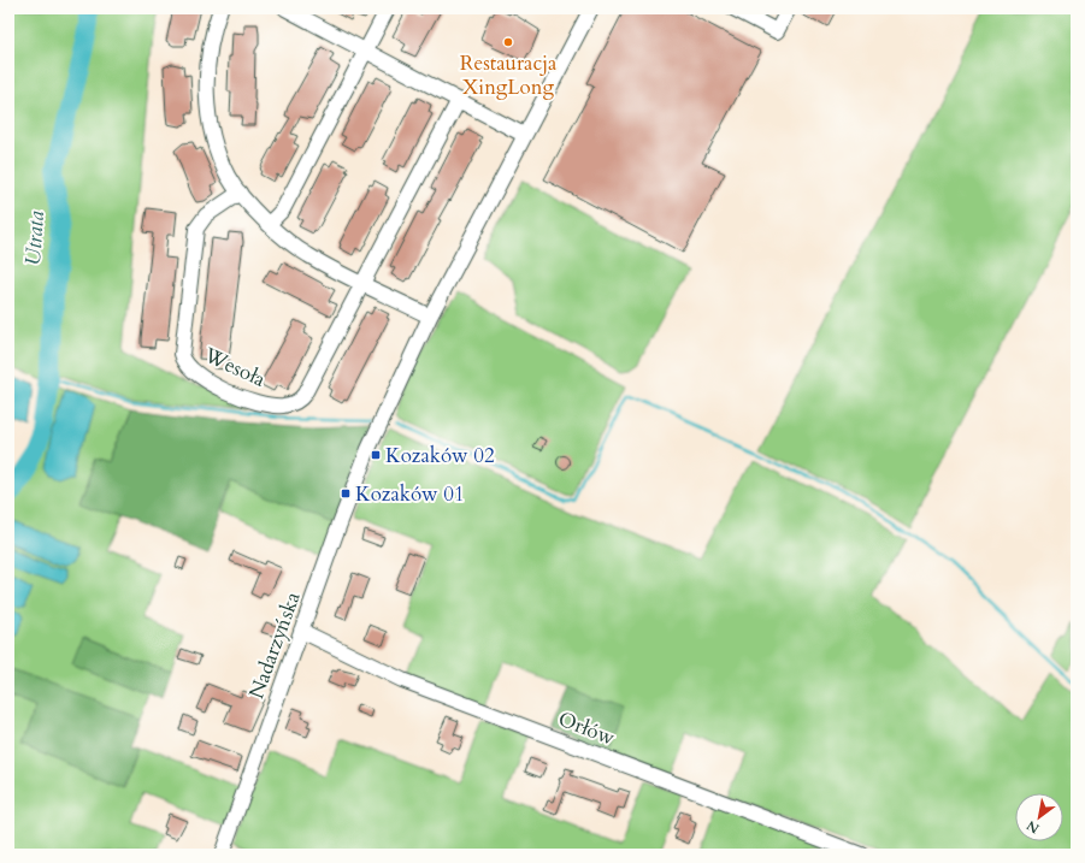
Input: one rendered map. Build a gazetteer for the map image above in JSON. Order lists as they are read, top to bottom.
{
  "streets": {
    "street": ["Wesoła", "Nadarzyńska", "Orłów"]
  },
  "crossings": [
    ["Nadarzyńska", "Orłów"]
  ],
  "water": ["Utrata"],
  "places": {
    "other": ["Restauracja XingLong"],
    "transit": ["Kozaków 02", "Kozaków 01"]
  },
  "north": "bottom left"
}
